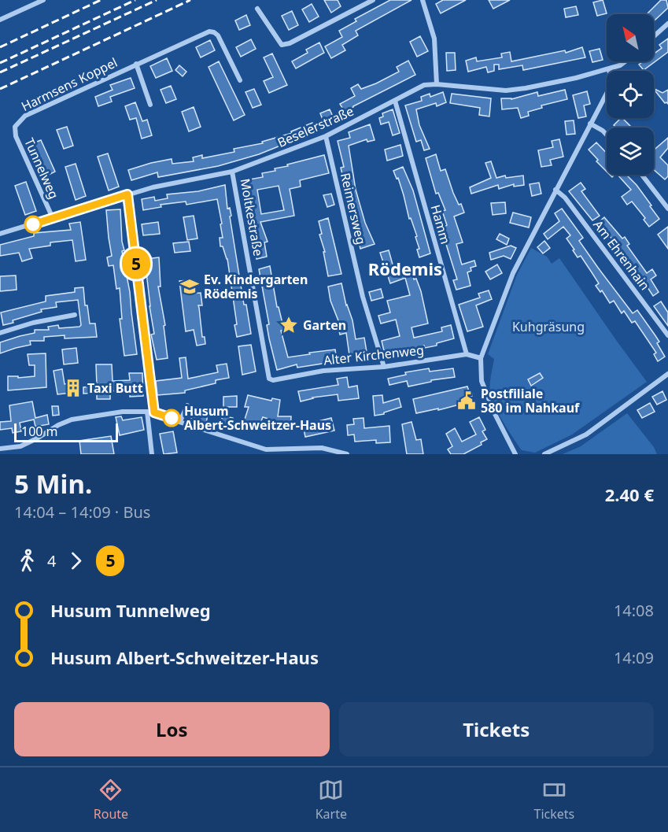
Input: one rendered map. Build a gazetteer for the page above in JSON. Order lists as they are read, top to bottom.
{
  "streets": {
    "street": [
      "Harmsens Koppel",
      "Beselerstraße",
      "Tunnelweg",
      "Reimersweg",
      "Moltkestraße",
      "Hamm",
      "Am Ehrenhain",
      "Alter Kirchenweg"
    ]
  },
  "crossings": [
    ["Harmsens Koppel", "Tunnelweg"],
    ["Beselerstraße", "Tunnelweg"],
    ["Beselerstraße", "Reimersweg"],
    ["Beselerstraße", "Moltkestraße"],
    ["Beselerstraße", "Hamm"],
    ["Reimersweg", "Alter Kirchenweg"],
    ["Moltkestraße", "Alter Kirchenweg"],
    ["Hamm", "Alter Kirchenweg"]
  ],
  "districts": ["Rödemis"],
  "parks": ["Kuhgräsung"],
  "places": {
    "school or university": ["Ev. Kindergarten Rödemis"],
    "place": ["Garten"],
    "building": ["Taxi Butt"],
    "public building": ["Postfiliale 580 im Nahkauf"],
    "other": ["Husum Albert-Schweitzer-Haus"]
  },
  "lines": ["bus line 5"],
  "scale_bar": "100 m",
  "north": "top left",
  "page": {
    "on_map": "5",
    "scale": "100 m",
    "heading": ["5 Min.", "14:04 – 14:09 · Bus", "2.40 €"],
    "legs": ["4", "5"],
    "list": [
      {
        "name": "Husum Tunnelweg",
        "value": "14:08"
      },
      {
        "name": "Husum Albert-Schweitzer-Haus",
        "value": "14:09"
      }
    ],
    "buttons": ["Los", "Tickets"],
    "tabs": ["Route", "Karte", "Tickets"]
  }
}
